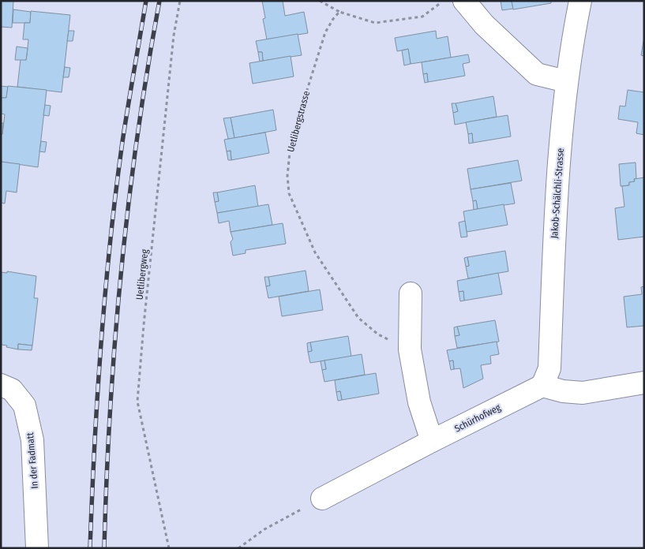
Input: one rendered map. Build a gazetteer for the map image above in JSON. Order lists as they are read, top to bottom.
{
  "streets": {
    "street": ["Jakob-Schälchli-Strasse", "Schürhofweg", "In der Fadmatt"],
    "path": ["Uetlibergstrasse", "Uetlibergweg"]
  },
  "crossings": [
    ["Jakob-Schälchli-Strasse", "Schürhofweg"]
  ]
}
